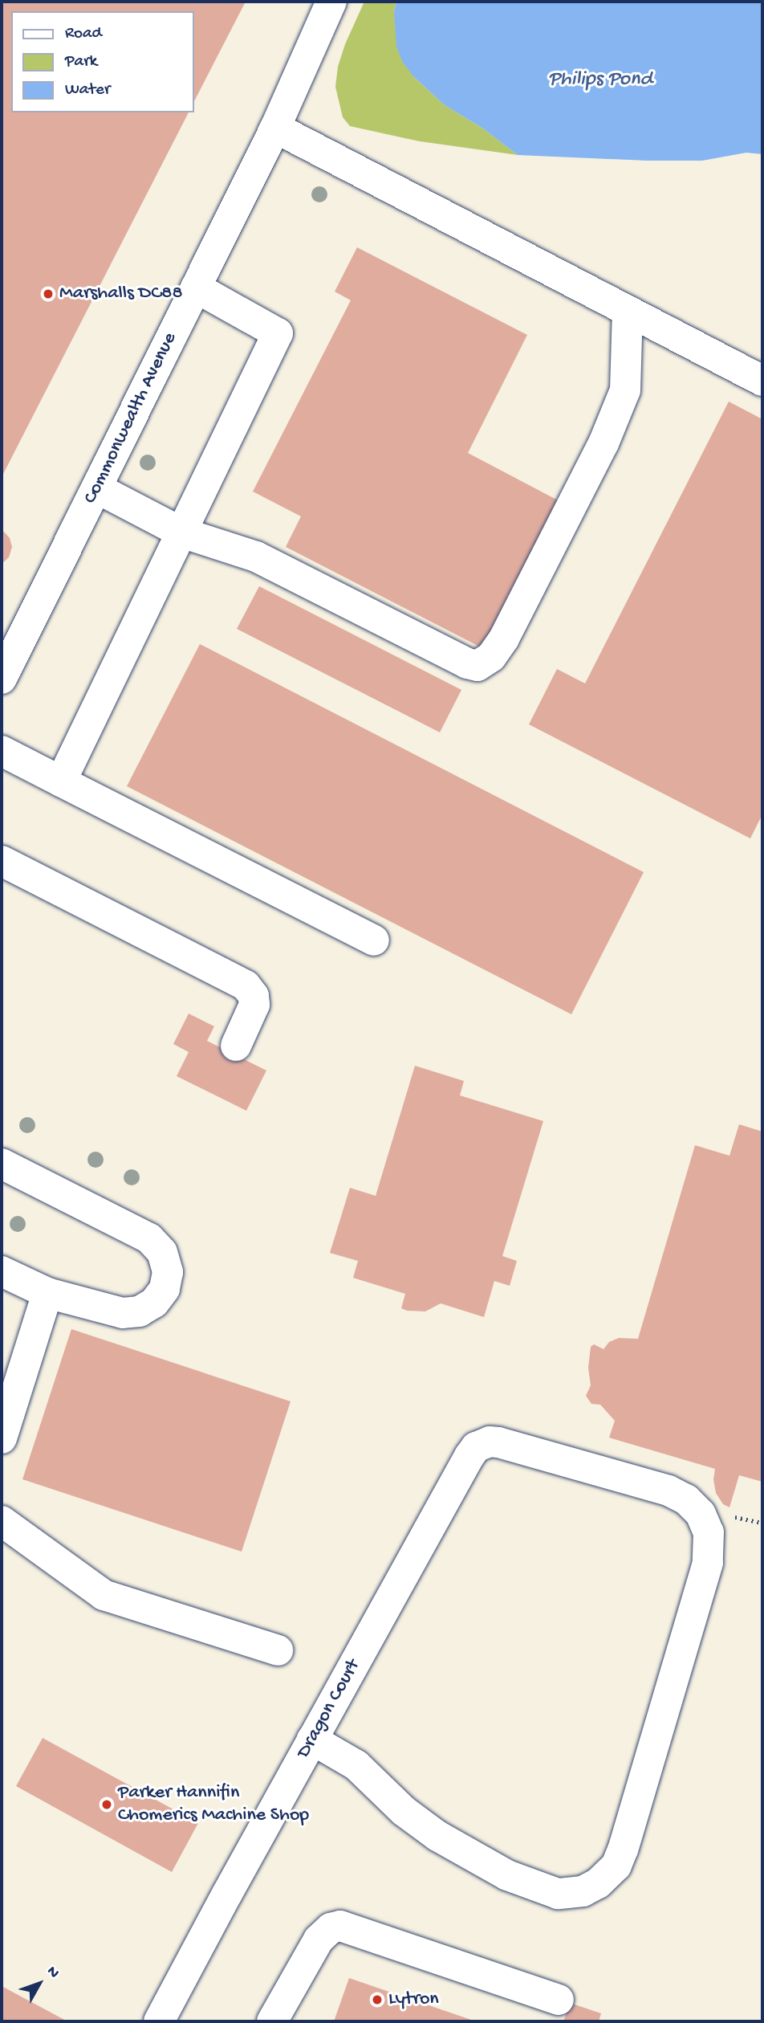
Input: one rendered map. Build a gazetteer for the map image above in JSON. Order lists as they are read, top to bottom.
{
  "streets": {
    "street": ["Commonwealth Avenue", "Dragon Court"]
  },
  "water": ["Philips Pond"],
  "places": ["Marshalls DC88", "Parker Hannifin Chomerics Machine Shop", "Lytron"],
  "legend": ["Road", "Park", "Water"],
  "north": "top right"
}
